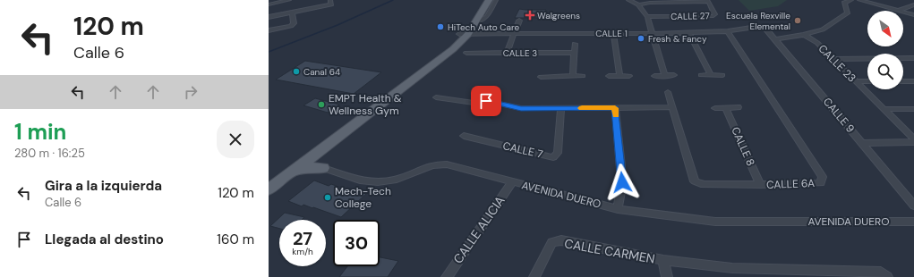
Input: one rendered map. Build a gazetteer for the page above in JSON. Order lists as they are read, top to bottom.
{
  "streets": {
    "street": [
      "CALLE 27",
      "CALLE 1",
      "CALLE 3",
      "CALLE 23",
      "CALLE 9",
      "CALLE 8",
      "CALLE 7",
      "CALLE 6A",
      "AVENIDA DUERO",
      "CALLE ALICIA",
      "CALLE CARMEN"
    ]
  },
  "crossings": [
    ["CALLE 1", "CALLE 9"],
    ["CALLE 1", "CALLE 6A"],
    ["CALLE 8", "CALLE 6A"],
    ["AVENIDA DUERO", "CALLE ALICIA"]
  ],
  "places": {
    "health": ["Walgreens"],
    "other": [
      "Escuela Rexville Elemental",
      "HiTech Auto Care",
      "Fresh & Fancy",
      "Canal 64",
      "EMPT Health & Wellness Gym",
      "Mech-Tech College"
    ]
  },
  "north": "bottom right",
  "page": {
    "turn": ["120 m", "Calle 6"],
    "heading": ["1 min", "280 m · 16:25"],
    "list": [
      {
        "name": "Gira a la izquierda",
        "note": "Calle 6",
        "value": "120 m"
      },
      {
        "name": "Llegada al destino",
        "value": "160 m"
      }
    ],
    "speed": "27 km/h",
    "limit": "30"
  }
}
